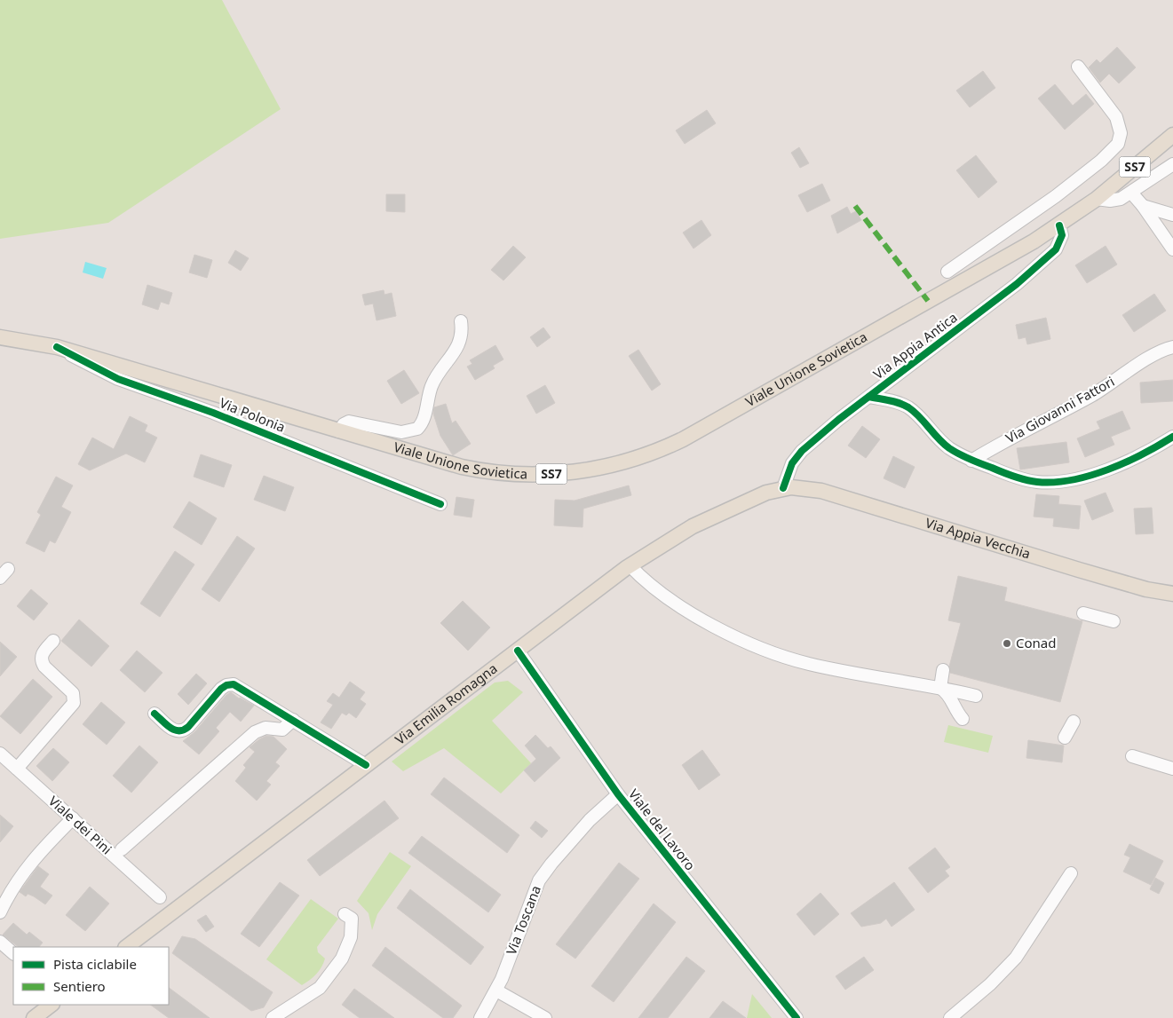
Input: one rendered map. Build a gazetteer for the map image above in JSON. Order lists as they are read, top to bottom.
{
  "streets": {
    "main road": [
      "SS7",
      "Viale Unione Sovietica",
      "Via Appia Vecchia",
      "Via Emilia Romagna"
    ],
    "street": [
      "Via Appia Antica",
      "Via Giovanni Fattori",
      "Via Polonia",
      "Viale dei Pini",
      "Viale del Lavoro",
      "Via Toscana"
    ]
  },
  "crossings": [
    ["SS7", "Via Appia Antica"],
    ["SS7", "Viale Unione Sovietica"],
    ["Via Appia Antica", "Viale Unione Sovietica"],
    ["Via Appia Antica", "Via Appia Vecchia"],
    ["Via Appia Antica", "Via Emilia Romagna"],
    ["Viale Unione Sovietica", "Via Polonia"],
    ["Via Appia Vecchia", "Via Emilia Romagna"],
    ["Via Emilia Romagna", "Viale del Lavoro"],
    ["Viale del Lavoro", "Via Toscana"]
  ],
  "places": ["Conad"],
  "legend": ["Pista ciclabile", "Sentiero"]
}
